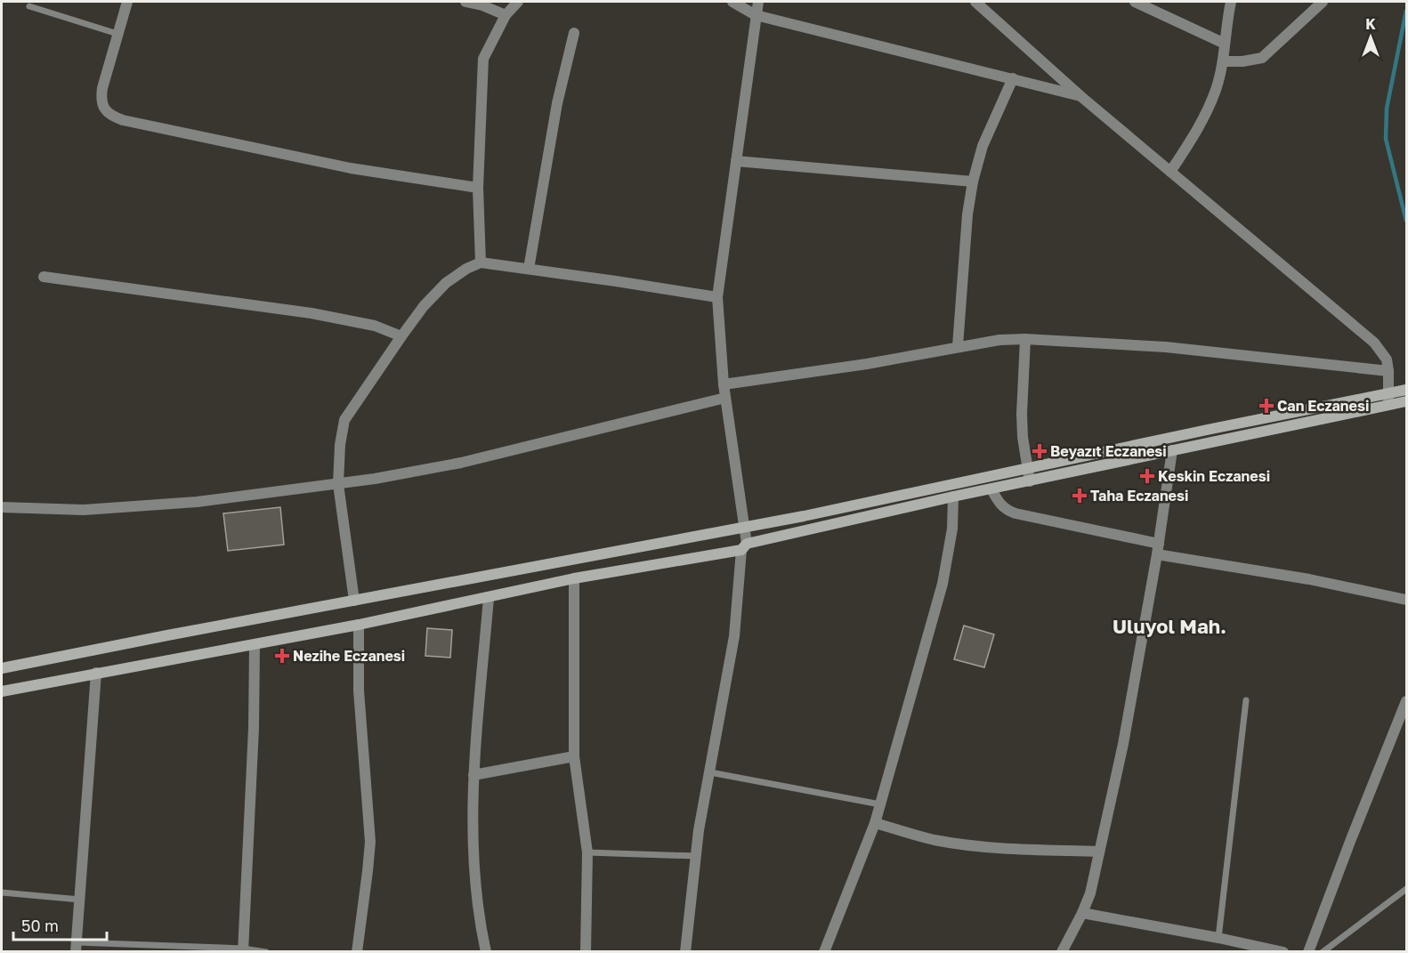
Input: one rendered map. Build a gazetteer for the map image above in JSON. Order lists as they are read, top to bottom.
{
  "districts": ["Uluyol Mah."],
  "places": {
    "health": [
      "Can Eczanesi",
      "Beyazıt Eczanesi",
      "Keskin Eczanesi",
      "Taha Eczanesi",
      "Nezihe Eczanesi"
    ]
  },
  "scale_bar": "50 m",
  "north": "top"
}
